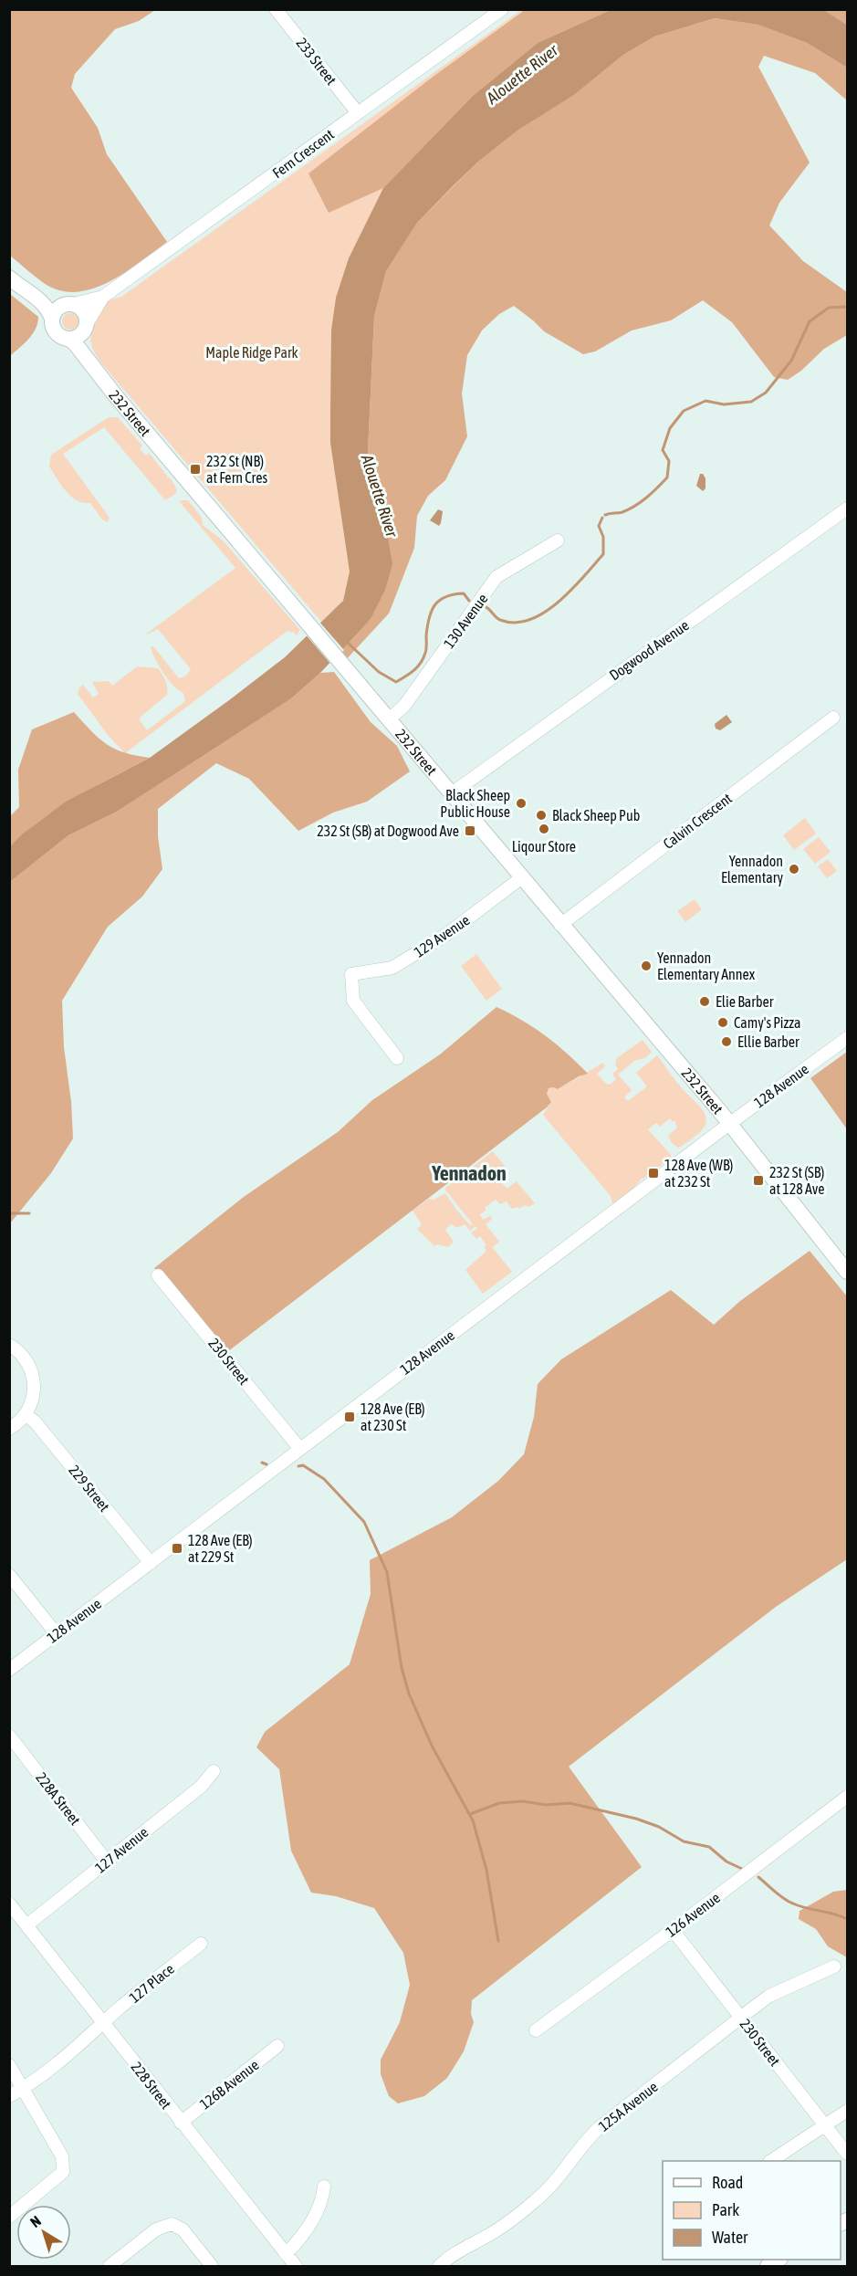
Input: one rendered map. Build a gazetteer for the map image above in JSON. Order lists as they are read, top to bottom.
{
  "streets": {
    "main road": ["232 Street"],
    "street": [
      "233 Street",
      "Fern Crescent",
      "130 Avenue",
      "Dogwood Avenue",
      "Calvin Crescent",
      "129 Avenue",
      "128 Avenue",
      "230 Street",
      "229 Street",
      "228A Street",
      "127 Avenue",
      "126 Avenue",
      "127 Place",
      "126B Avenue",
      "228 Street",
      "125A Avenue"
    ]
  },
  "crossings": [
    ["233 Street", "Fern Crescent"],
    ["Fern Crescent", "232 Street"],
    ["232 Street", "130 Avenue"],
    ["232 Street", "Dogwood Avenue"],
    ["232 Street", "Calvin Crescent"],
    ["232 Street", "129 Avenue"],
    ["232 Street", "128 Avenue"],
    ["128 Avenue", "230 Street"],
    ["128 Avenue", "229 Street"],
    ["230 Street", "126 Avenue"],
    ["230 Street", "125A Avenue"],
    ["228A Street", "127 Avenue"],
    ["127 Avenue", "228 Street"],
    ["127 Place", "228 Street"],
    ["126B Avenue", "228 Street"]
  ],
  "districts": ["Yennadon"],
  "water": ["Alouette River"],
  "parks": ["Maple Ridge Park"],
  "places": {
    "transit": [
      "232 St (NB) at Fern Cres",
      "232 St (SB) at Dogwood Ave",
      "128 Ave (WB) at 232 St",
      "232 St (SB) at 128 Ave",
      "128 Ave (EB) at 230 St",
      "128 Ave (EB) at 229 St"
    ],
    "other": [
      "Black Sheep Public House",
      "Black Sheep Pub",
      "Liqour Store",
      "Yennadon Elementary",
      "Yennadon Elementary Annex",
      "Elie Barber",
      "Camy's Pizza",
      "Ellie Barber"
    ]
  },
  "legend": ["Road", "Park", "Water"],
  "north": "top left"
}
